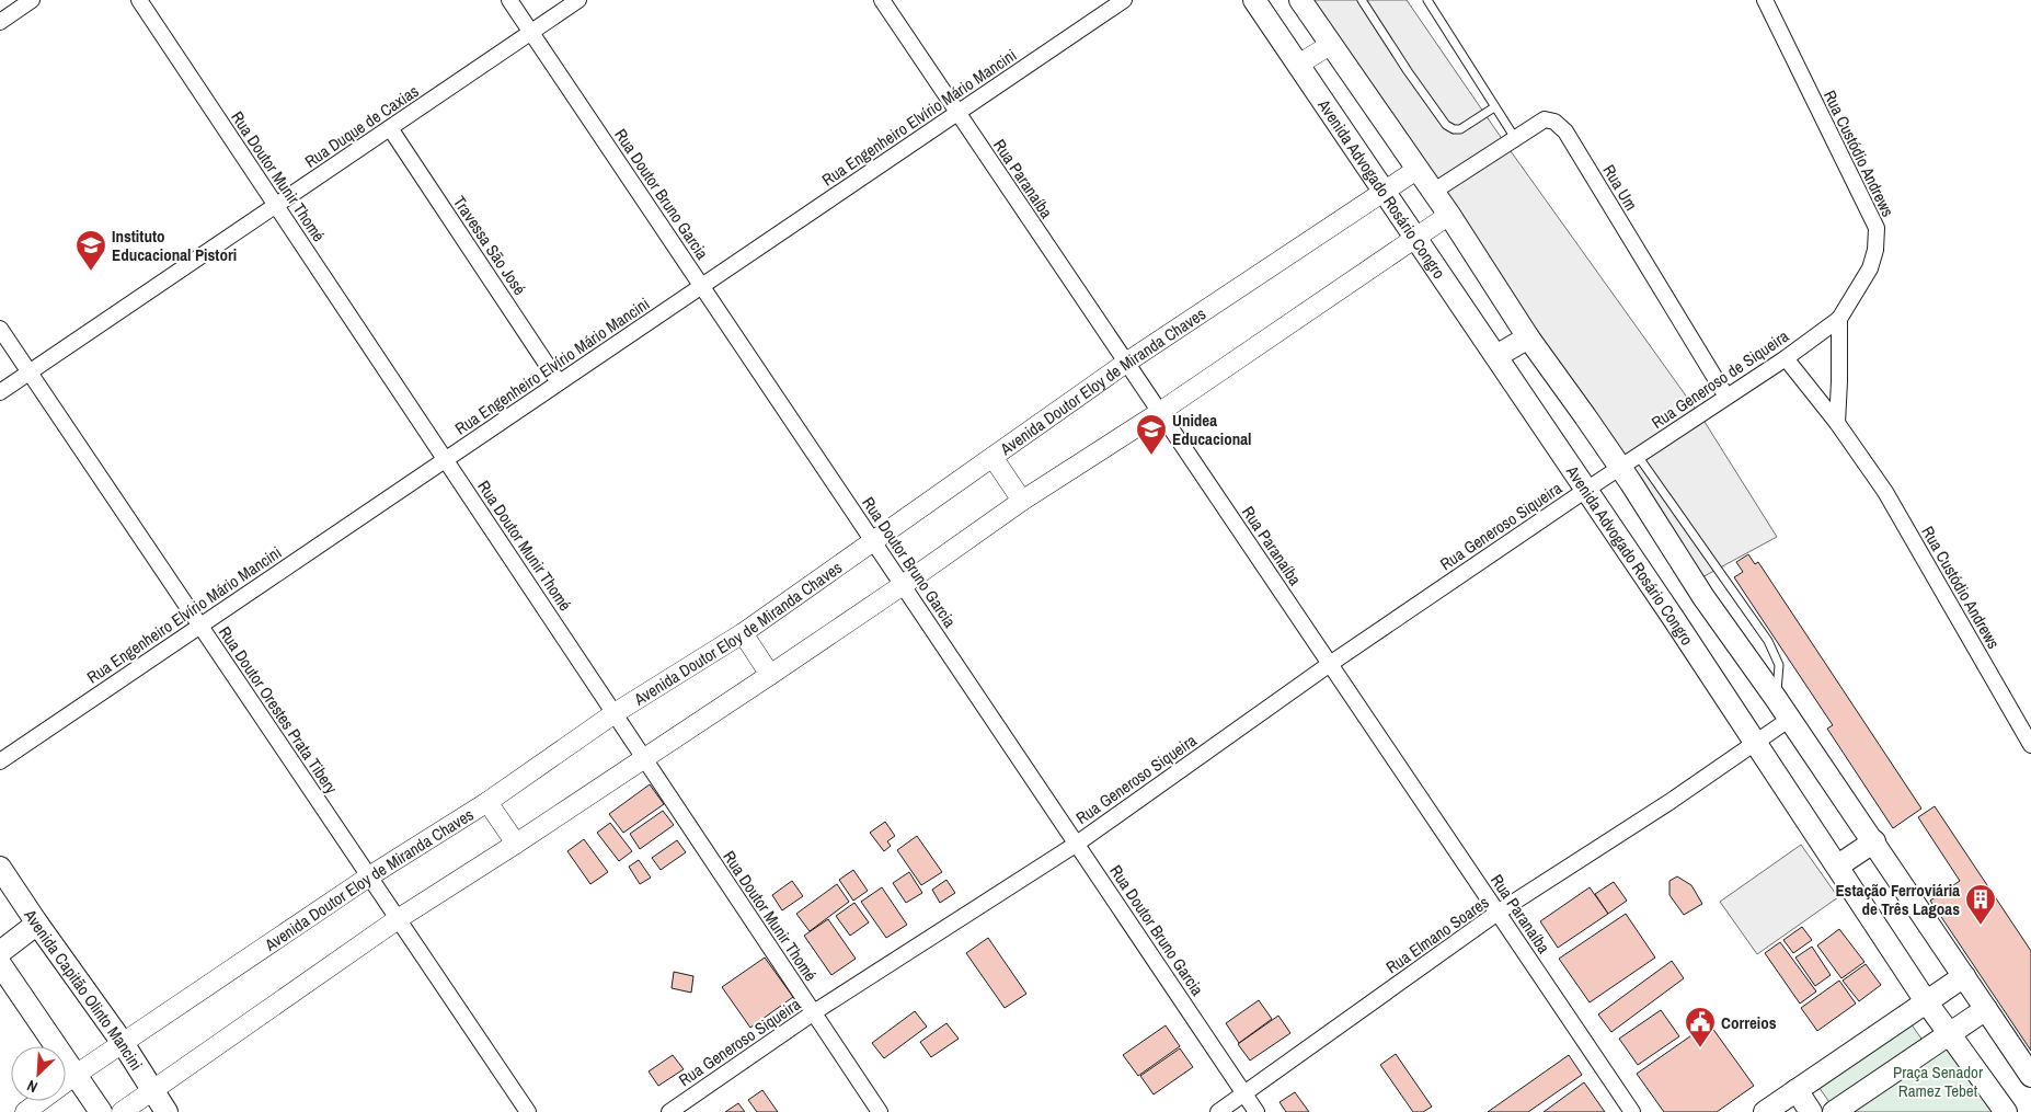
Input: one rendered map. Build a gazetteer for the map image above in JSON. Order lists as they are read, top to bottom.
{
  "streets": {
    "main road": ["Avenida Advogado Rosário Congro", "Avenida Capitão Olinto Mancini"],
    "street": [
      "Rua Engenheiro Elvírio Mário Mancini",
      "Rua Duque de Caxias",
      "Rua Custódio Andrews",
      "Rua Doutor Munir Thomé",
      "Rua Paranaíba",
      "Rua Um",
      "Rua Doutor Bruno Garcia",
      "Travessa São José",
      "Rua Generoso de Siqueira",
      "Avenida Doutor Eloy de Miranda Chaves",
      "Rua Generoso Siqueira",
      "Rua Doutor Orestes Prata Tibery",
      "Rua Elmano Soares"
    ]
  },
  "crossings": [
    ["Rua Engenheiro Elvírio Mário Mancini", "Rua Doutor Munir Thomé"],
    ["Rua Engenheiro Elvírio Mário Mancini", "Rua Paranaíba"],
    ["Rua Engenheiro Elvírio Mário Mancini", "Rua Doutor Bruno Garcia"],
    ["Rua Engenheiro Elvírio Mário Mancini", "Travessa São José"],
    ["Rua Engenheiro Elvírio Mário Mancini", "Rua Doutor Orestes Prata Tibery"],
    ["Rua Duque de Caxias", "Rua Doutor Munir Thomé"],
    ["Rua Duque de Caxias", "Rua Doutor Bruno Garcia"],
    ["Rua Duque de Caxias", "Travessa São José"],
    ["Rua Duque de Caxias", "Rua Doutor Orestes Prata Tibery"],
    ["Rua Custódio Andrews", "Rua Generoso de Siqueira"],
    ["Rua Doutor Munir Thomé", "Avenida Doutor Eloy de Miranda Chaves"],
    ["Rua Doutor Munir Thomé", "Rua Generoso Siqueira"],
    ["Rua Paranaíba", "Avenida Doutor Eloy de Miranda Chaves"],
    ["Rua Paranaíba", "Rua Generoso Siqueira"],
    ["Rua Paranaíba", "Rua Elmano Soares"],
    ["Rua Um", "Rua Generoso de Siqueira"],
    ["Avenida Advogado Rosário Congro", "Avenida Doutor Eloy de Miranda Chaves"],
    ["Avenida Advogado Rosário Congro", "Rua Generoso Siqueira"],
    ["Avenida Advogado Rosário Congro", "Rua Elmano Soares"],
    ["Rua Doutor Bruno Garcia", "Avenida Doutor Eloy de Miranda Chaves"],
    ["Rua Doutor Bruno Garcia", "Rua Generoso Siqueira"],
    ["Rua Doutor Bruno Garcia", "Rua Elmano Soares"],
    ["Rua Generoso de Siqueira", "Rua Generoso Siqueira"],
    ["Avenida Doutor Eloy de Miranda Chaves", "Rua Doutor Orestes Prata Tibery"],
    ["Avenida Doutor Eloy de Miranda Chaves", "Avenida Capitão Olinto Mancini"]
  ],
  "parks": ["Praça Senador Ramez Tebet"],
  "places": {
    "school or university": ["Instituto Educacional Pistori", "Unidea Educacional"],
    "building": ["Estação Ferroviária de Três Lagoas"],
    "public building": ["Correios"]
  },
  "north": "bottom left"
}
